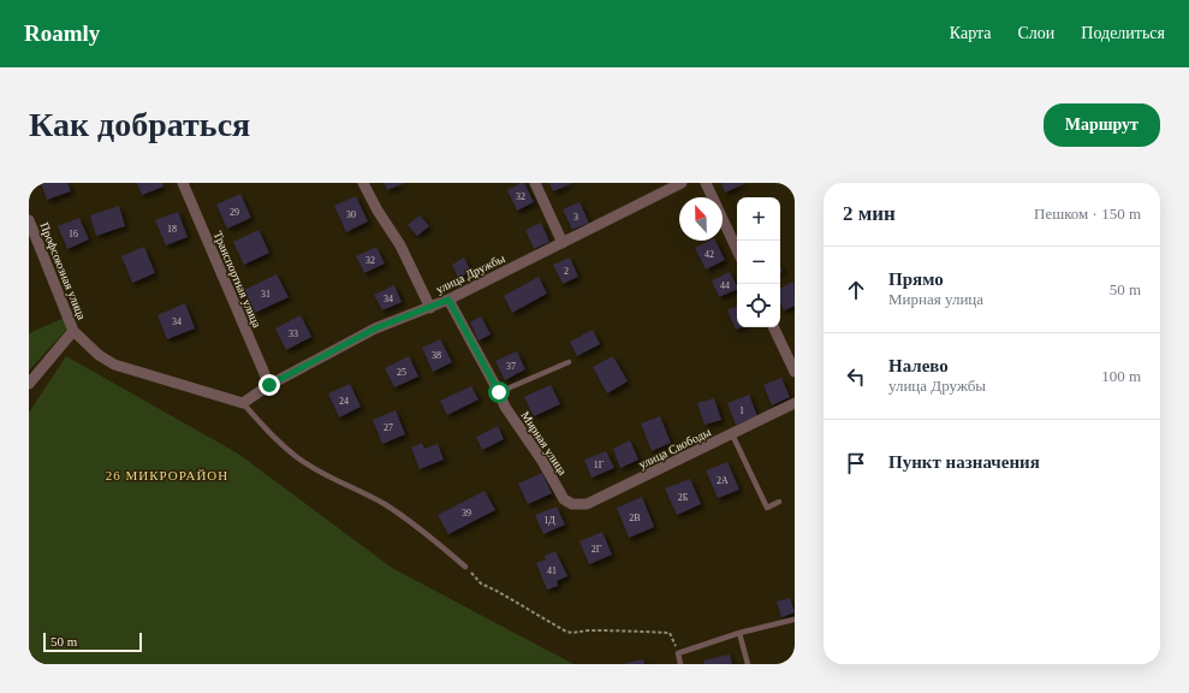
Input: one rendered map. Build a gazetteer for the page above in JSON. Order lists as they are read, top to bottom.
{
  "streets": {
    "street": [
      "Профсоюзная улица",
      "улица Дружбы",
      "Транспортная улица",
      "Мирная улица",
      "улица Свободы"
    ]
  },
  "crossings": [
    ["улица Дружбы", "Транспортная улица"],
    ["улица Дружбы", "Мирная улица"],
    ["Мирная улица", "улица Свободы"]
  ],
  "districts": ["26 МИКРОРАЙОН"],
  "house_numbers": [
    "32",
    "29",
    "30",
    "3",
    "18",
    "16",
    "42",
    "32",
    "2",
    "44",
    "31",
    "34",
    "34",
    "33",
    "38",
    "37",
    "25",
    "24",
    "1",
    "27",
    "1Г",
    "2А",
    "2Б",
    "39",
    "2В",
    "1Д",
    "2Г",
    "41"
  ],
  "scale_bar": "50 m",
  "north": "top",
  "page": {
    "header": "Roamly",
    "nav": ["Карта", "Слои", "Поделиться"],
    "buttons": "Маршрут",
    "title": "Как добраться",
    "heading": ["2 мин", "Пешком · 150 m"],
    "map_buttons": ["+", "−"],
    "list": [
      ["Прямо", "Мирная улица", "50 m"],
      ["Налево", "улица Дружбы", "100 m"],
      "Пункт назначения"
    ],
    "scale": "50 m"
  }
}
